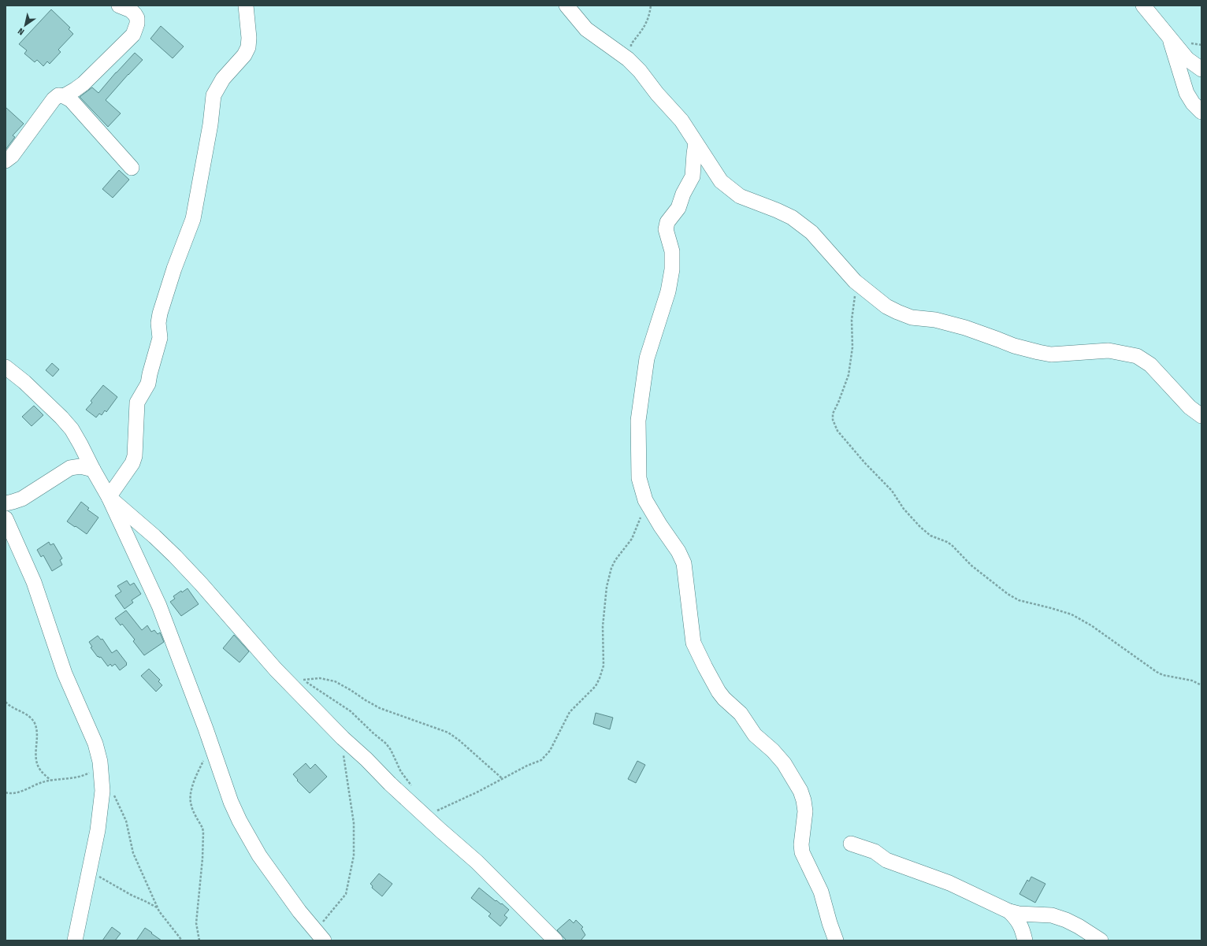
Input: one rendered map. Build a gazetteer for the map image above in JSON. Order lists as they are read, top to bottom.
{
  "north": "bottom left"
}
